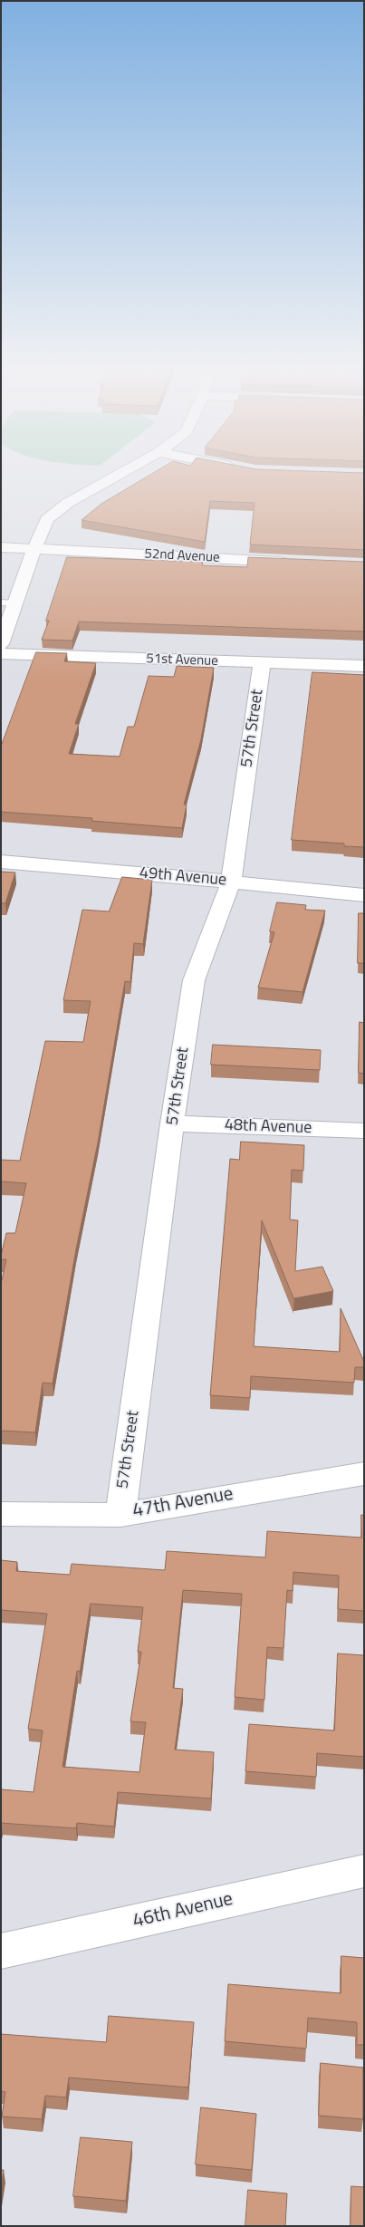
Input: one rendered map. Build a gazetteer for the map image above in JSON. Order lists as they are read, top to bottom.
{
  "streets": {
    "street": [
      "52nd Avenue",
      "51st Avenue",
      "57th Street",
      "49th Avenue",
      "48th Avenue",
      "47th Avenue",
      "46th Avenue"
    ]
  },
  "crossings": [
    ["51st Avenue", "57th Street"],
    ["57th Street", "49th Avenue"],
    ["57th Street", "48th Avenue"],
    ["57th Street", "47th Avenue"]
  ]
}
